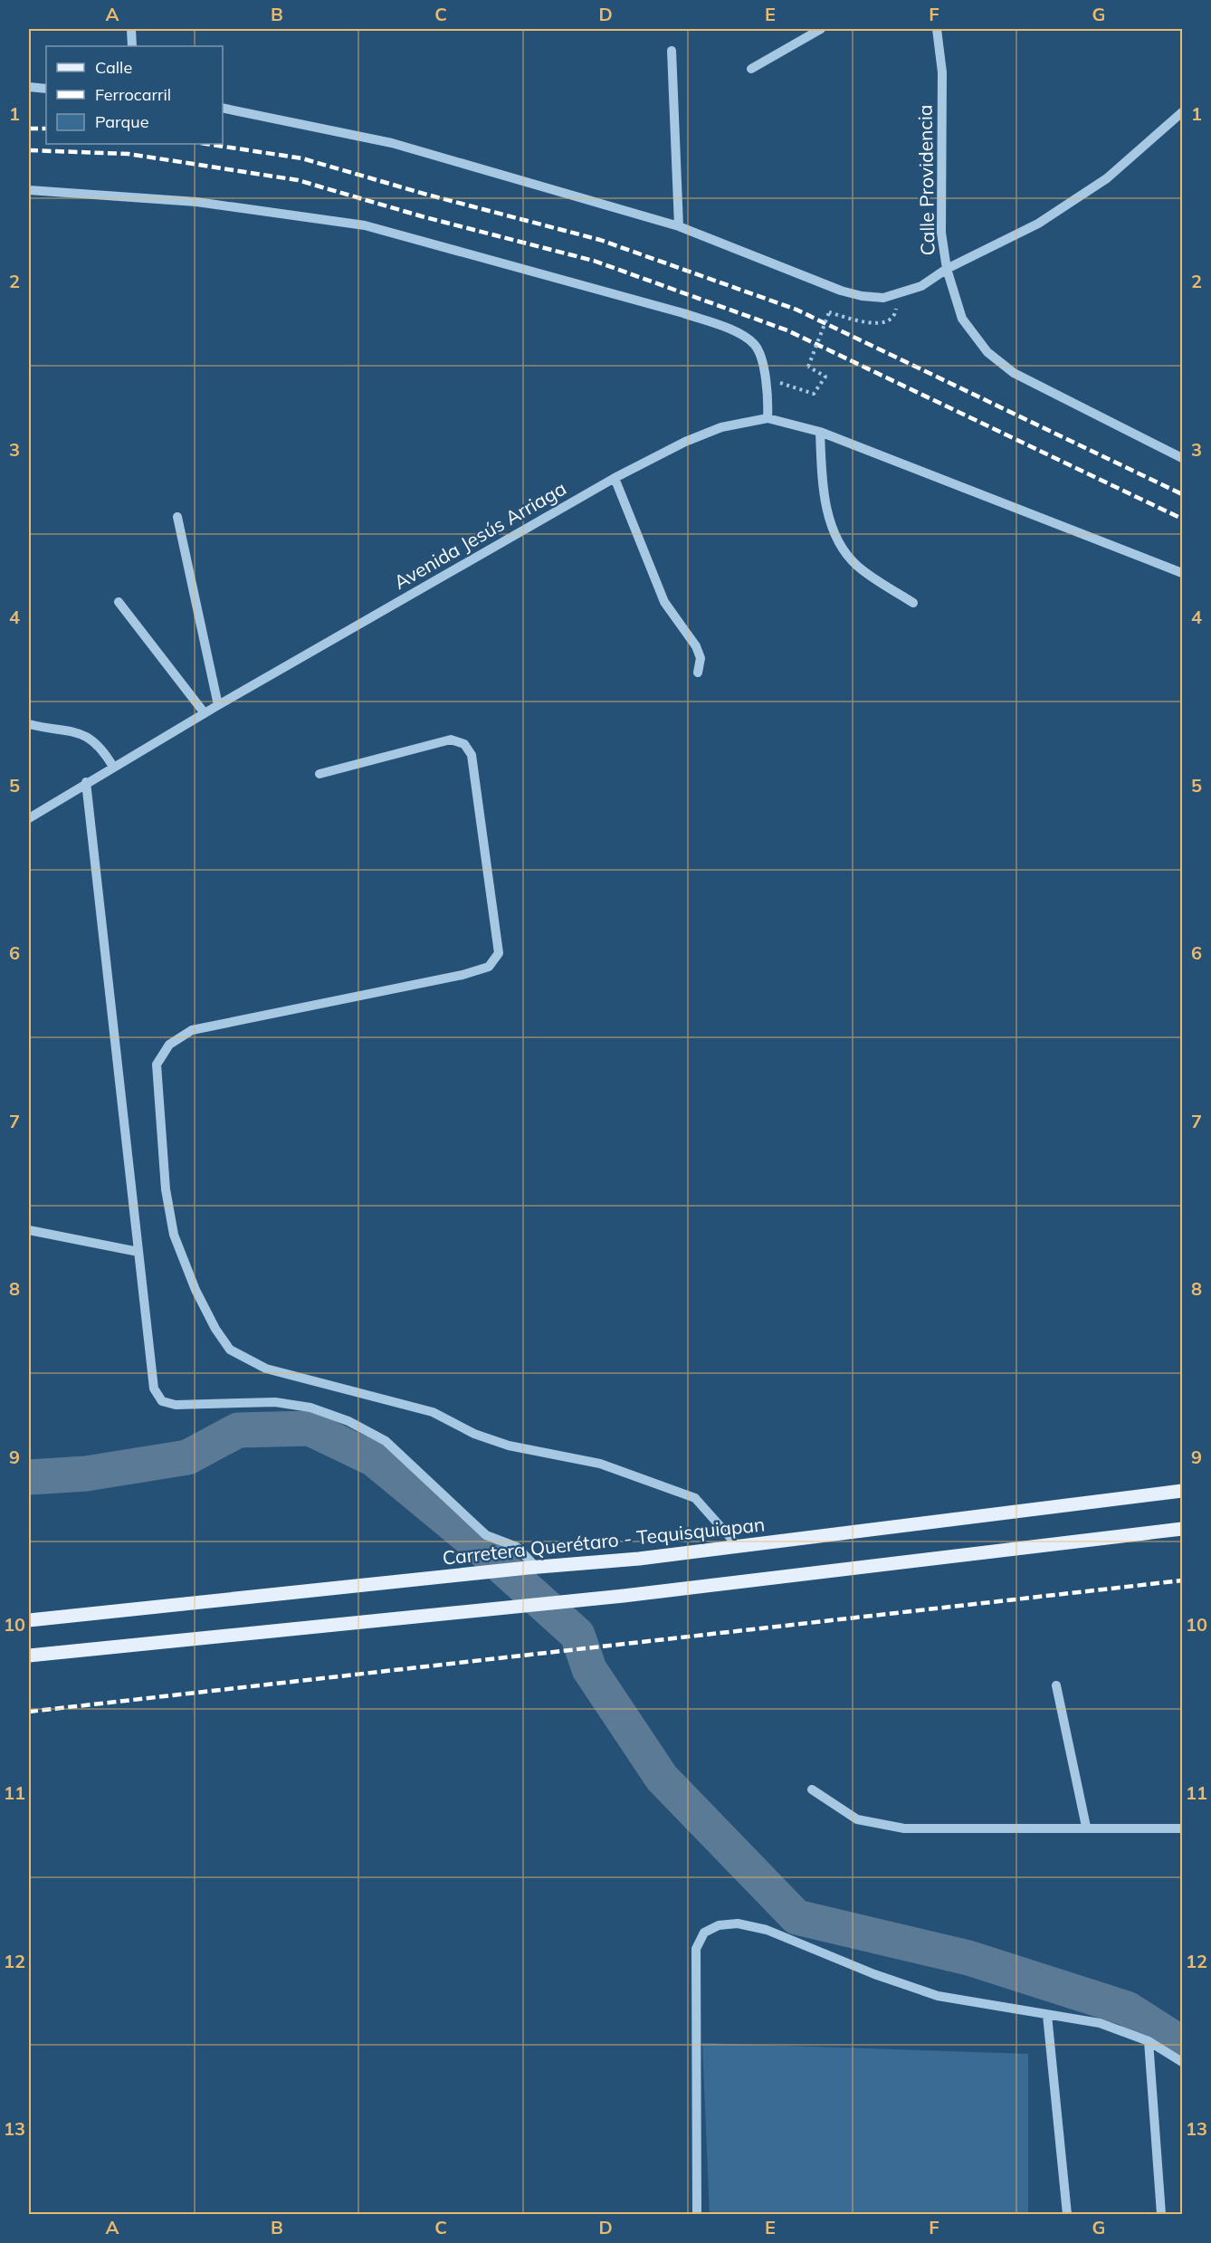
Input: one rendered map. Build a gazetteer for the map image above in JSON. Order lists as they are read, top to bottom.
{
  "streets": {
    "main road": ["Carretera Querétaro - Tequisquiapan"],
    "street": ["Calle Providencia", "Avenida Jesús Arriaga"]
  },
  "legend": ["Calle", "Ferrocarril", "Parque"],
  "grid": {
    "columns": [
      "A",
      "B",
      "C",
      "D",
      "E",
      "F",
      "G"
    ],
    "rows": [
      "1",
      "2",
      "3",
      "4",
      "5",
      "6",
      "7",
      "8",
      "9",
      "10",
      "11",
      "12",
      "13"
    ]
  }
}
